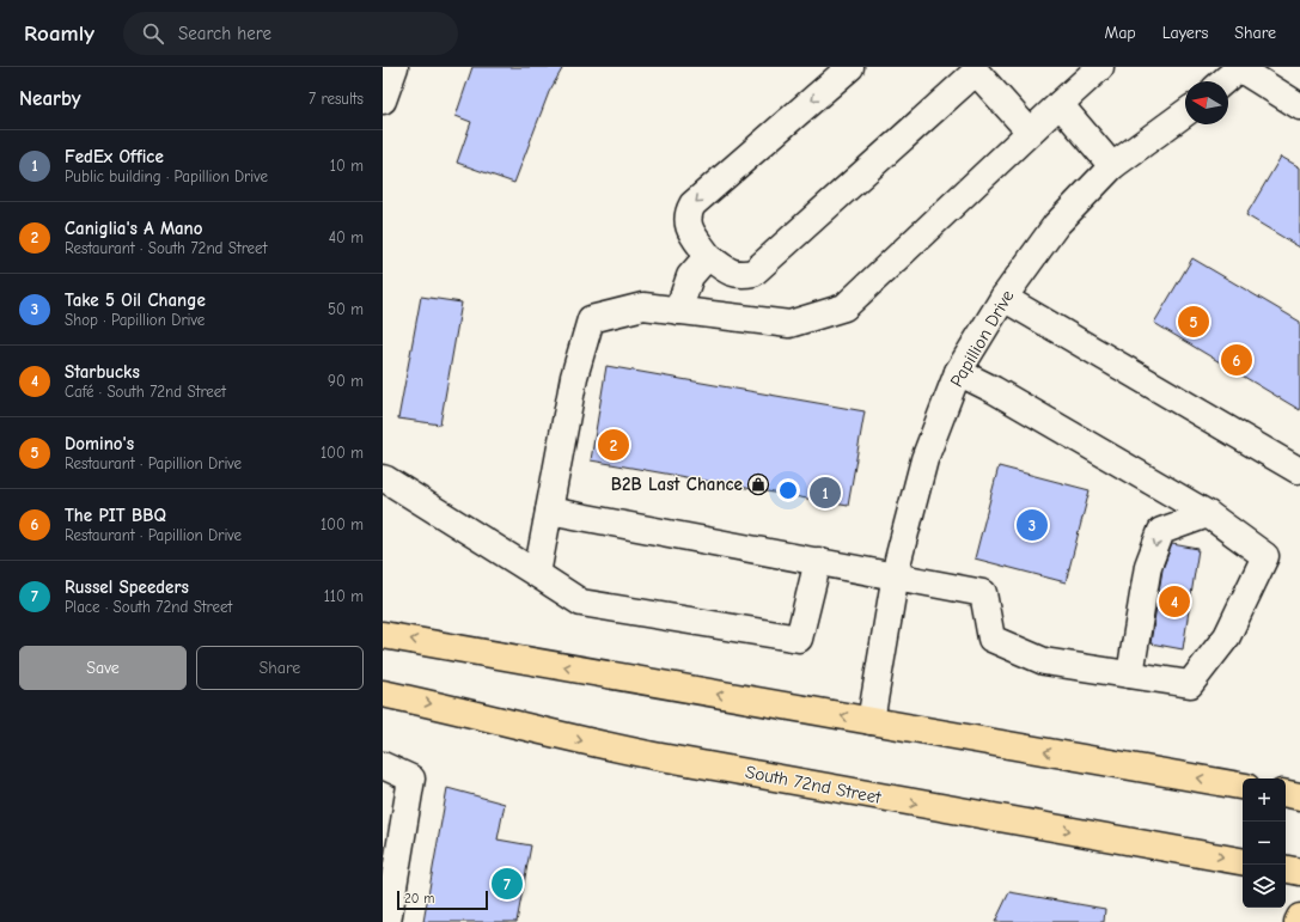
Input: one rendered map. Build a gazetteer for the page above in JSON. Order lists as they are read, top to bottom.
{
  "streets": {
    "main road": ["South 72nd Street"],
    "street": ["Papillion Drive"]
  },
  "places": {
    "shop": ["B2B Last Chance"]
  },
  "scale_bar": "20 m",
  "north": "left",
  "page": {
    "header": "Roamly",
    "search": "Search here",
    "nav": ["Map", "Layers", "Share"],
    "heading": ["Nearby", "7 results"],
    "list": [
      {
        "mark": "1",
        "name": "FedEx Office",
        "note": "Public building · Papillion Drive",
        "value": "10 m"
      },
      {
        "mark": "2",
        "name": "Caniglia's A Mano",
        "note": "Restaurant · South 72nd Street",
        "value": "40 m"
      },
      {
        "mark": "3",
        "name": "Take 5 Oil Change",
        "note": "Shop · Papillion Drive",
        "value": "50 m"
      },
      {
        "mark": "4",
        "name": "Starbucks",
        "note": "Café · South 72nd Street",
        "value": "90 m"
      },
      {
        "mark": "5",
        "name": "Domino's",
        "note": "Restaurant · Papillion Drive",
        "value": "100 m"
      },
      {
        "mark": "6",
        "name": "The PIT BBQ",
        "note": "Restaurant · Papillion Drive",
        "value": "100 m"
      },
      {
        "mark": "7",
        "name": "Russel Speeders",
        "note": "Place · South 72nd Street",
        "value": "110 m"
      }
    ],
    "pins": [
      "5",
      "6",
      "2",
      "1",
      "3",
      "4",
      "7"
    ],
    "buttons": ["Save", "Share"],
    "map_buttons": ["+", "−"],
    "scale": "20 m"
  }
}
